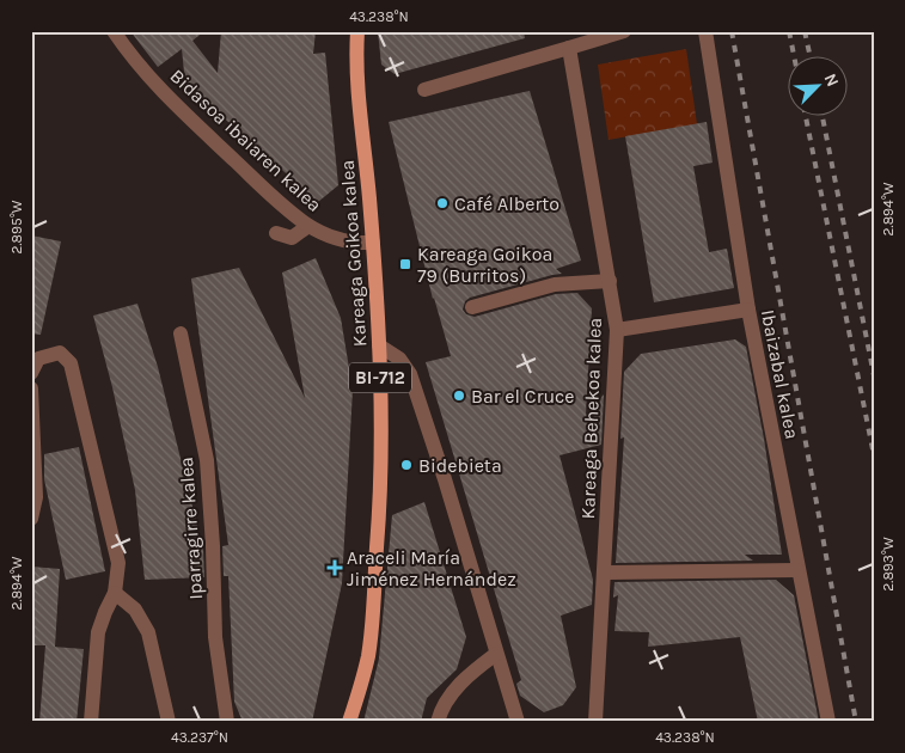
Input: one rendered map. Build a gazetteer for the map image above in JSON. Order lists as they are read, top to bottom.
{
  "streets": {
    "main road": ["Kareaga Goikoa kalea", "BI-712"],
    "street": [
      "Bidasoa ibaiaren kalea",
      "Ibaizabal kalea",
      "Kareaga Behekoa kalea",
      "Iparragirre kalea"
    ]
  },
  "crossings": [
    ["Bidasoa ibaiaren kalea", "Kareaga Goikoa kalea"]
  ],
  "places": {
    "other": ["Café Alberto", "Bar el Cruce", "Bidebieta"],
    "transit": ["Kareaga Goikoa 79 (Burritos)"],
    "health": ["Araceli María Jiménez Hernández"]
  },
  "north": "top right",
  "coordinates": [
    "43.238°N",
    "2.894°W",
    "2.895°W",
    "2.893°W",
    "43.237°N"
  ]
}
